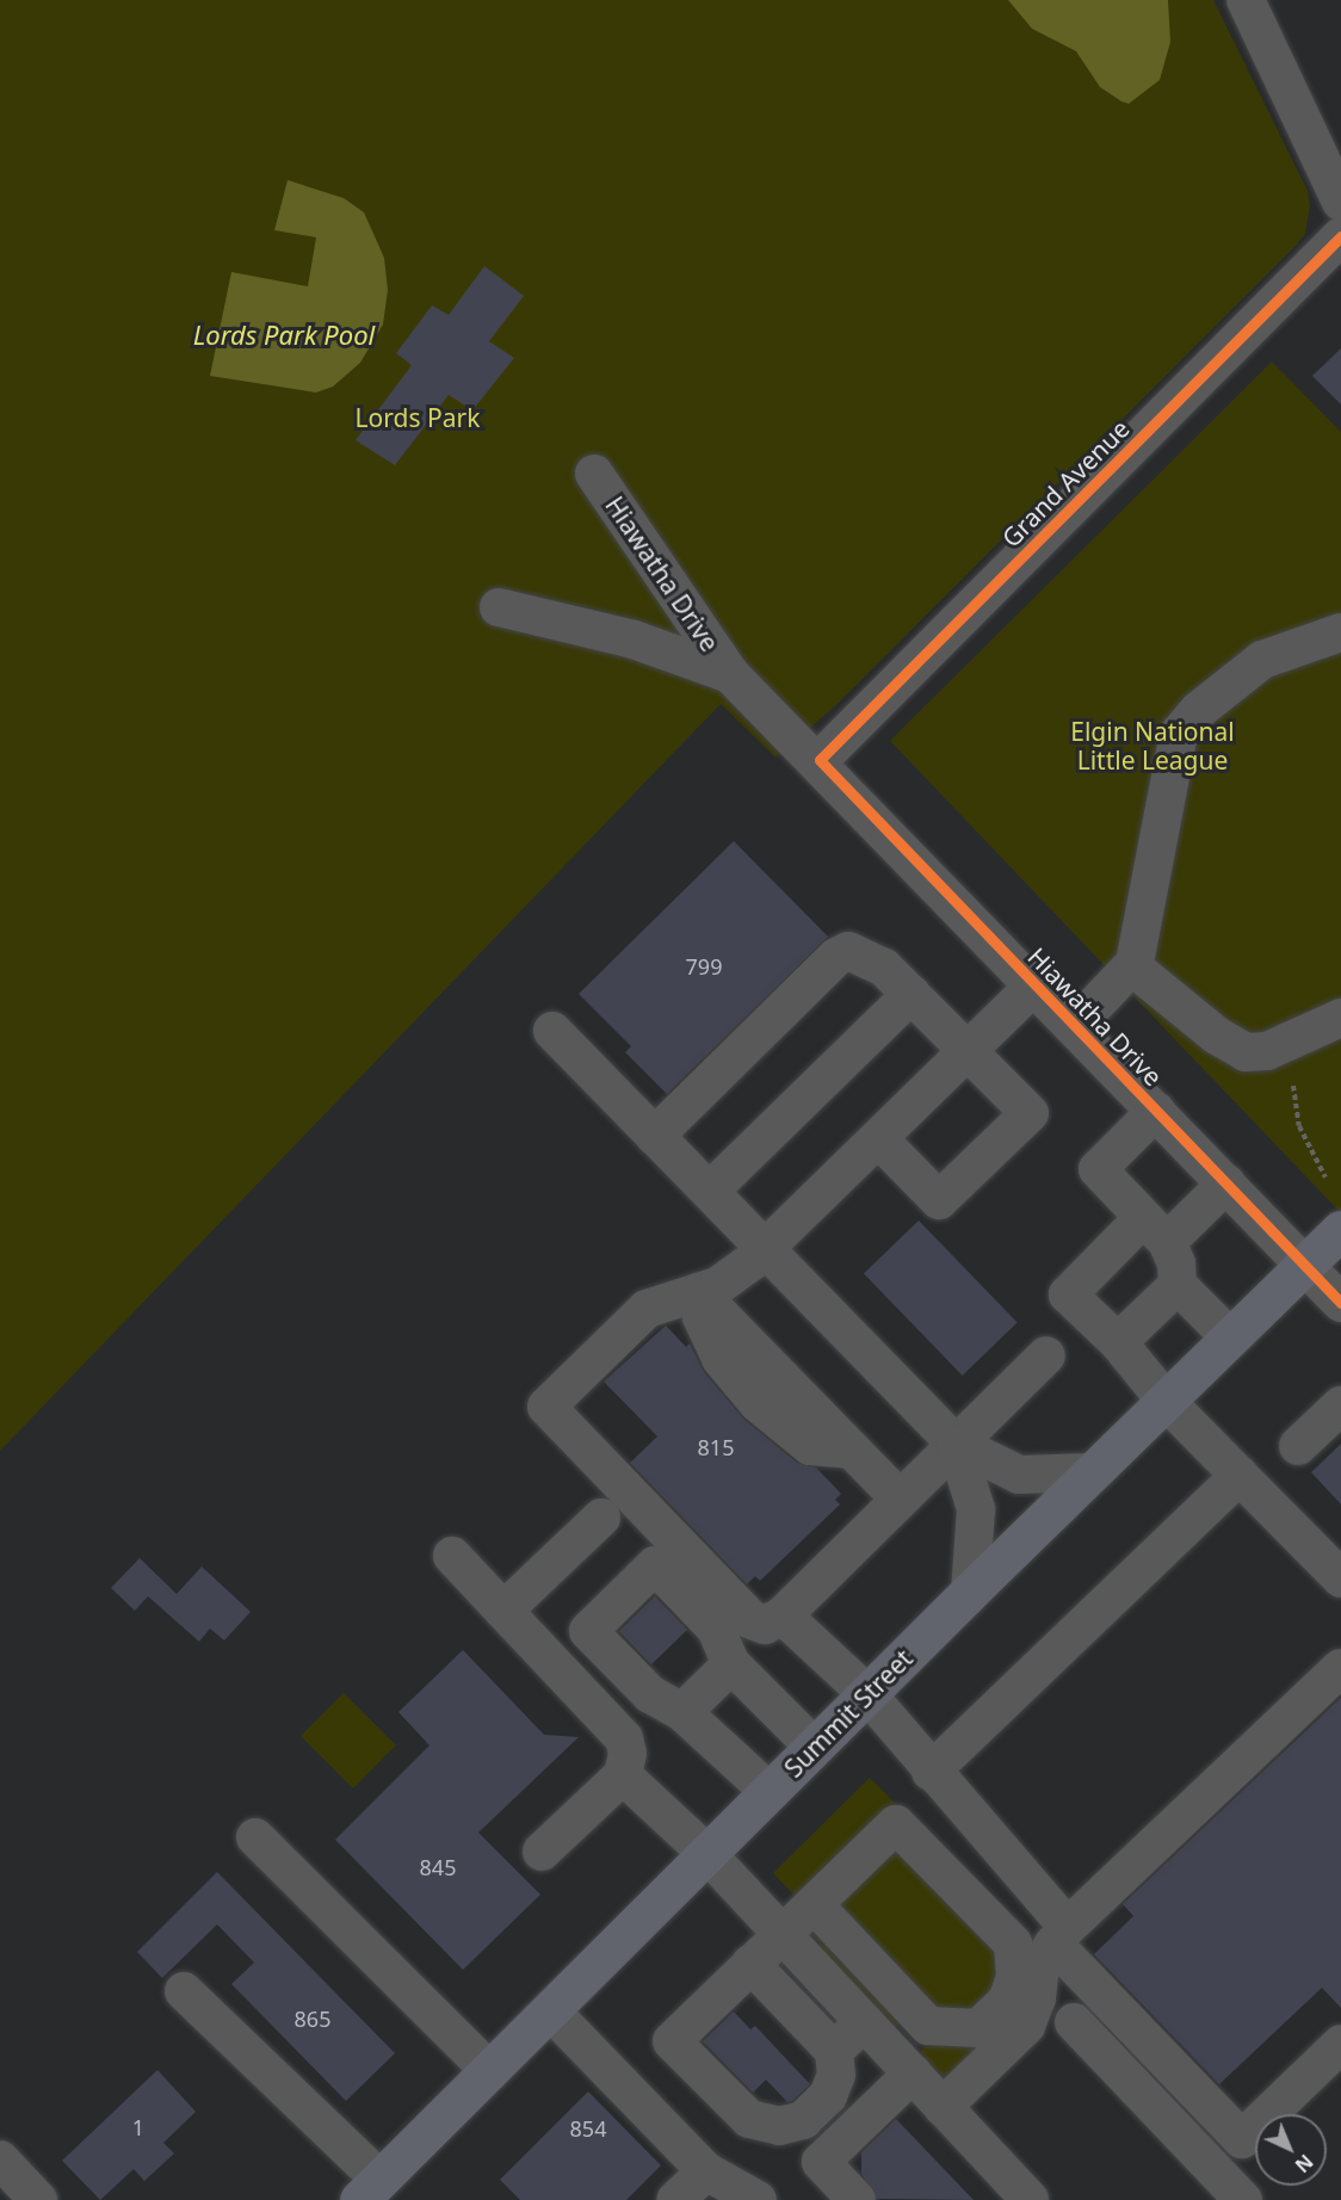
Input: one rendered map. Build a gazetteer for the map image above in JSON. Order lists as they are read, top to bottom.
{
  "streets": {
    "main road": ["Summit Street"],
    "street": ["Grand Avenue", "Hiawatha Drive"]
  },
  "crossings": [
    ["Grand Avenue", "Hiawatha Drive"],
    ["Hiawatha Drive", "Summit Street"]
  ],
  "water": ["Lords Park Pool"],
  "parks": ["Lords Park", "Elgin National Little League"],
  "house_numbers": [
    "799",
    "815",
    "845",
    "865",
    "1",
    "854"
  ],
  "north": "bottom right"
}
